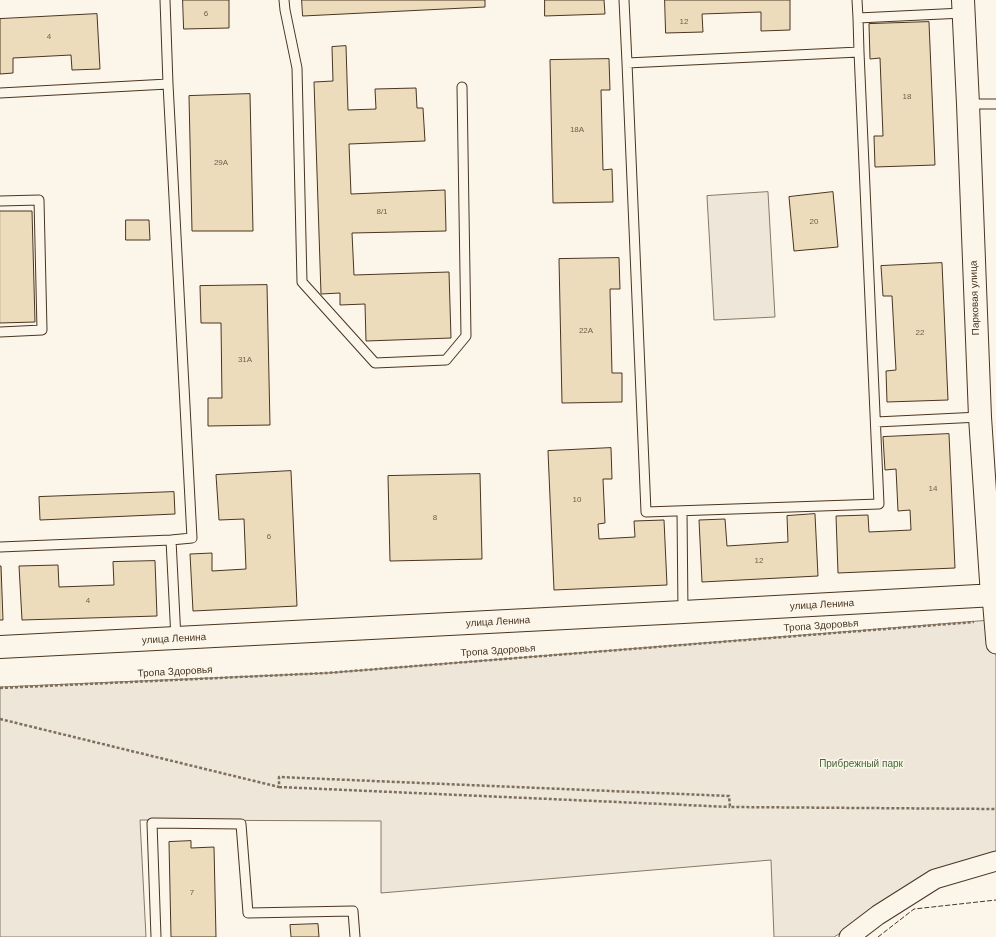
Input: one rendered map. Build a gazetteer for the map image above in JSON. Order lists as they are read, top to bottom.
{
  "streets": {
    "street": ["Парковая улица", "улица Ленина"],
    "path": ["Тропа Здоровья"]
  },
  "crossings": [
    ["Парковая улица", "улица Ленина"]
  ],
  "parks": ["Прибрежный парк"],
  "house_numbers": [
    "6",
    "12",
    "4",
    "18",
    "18А",
    "29А",
    "8/1",
    "20",
    "22А",
    "22",
    "31А",
    "14",
    "10",
    "8",
    "6",
    "12",
    "4",
    "7"
  ]
}
